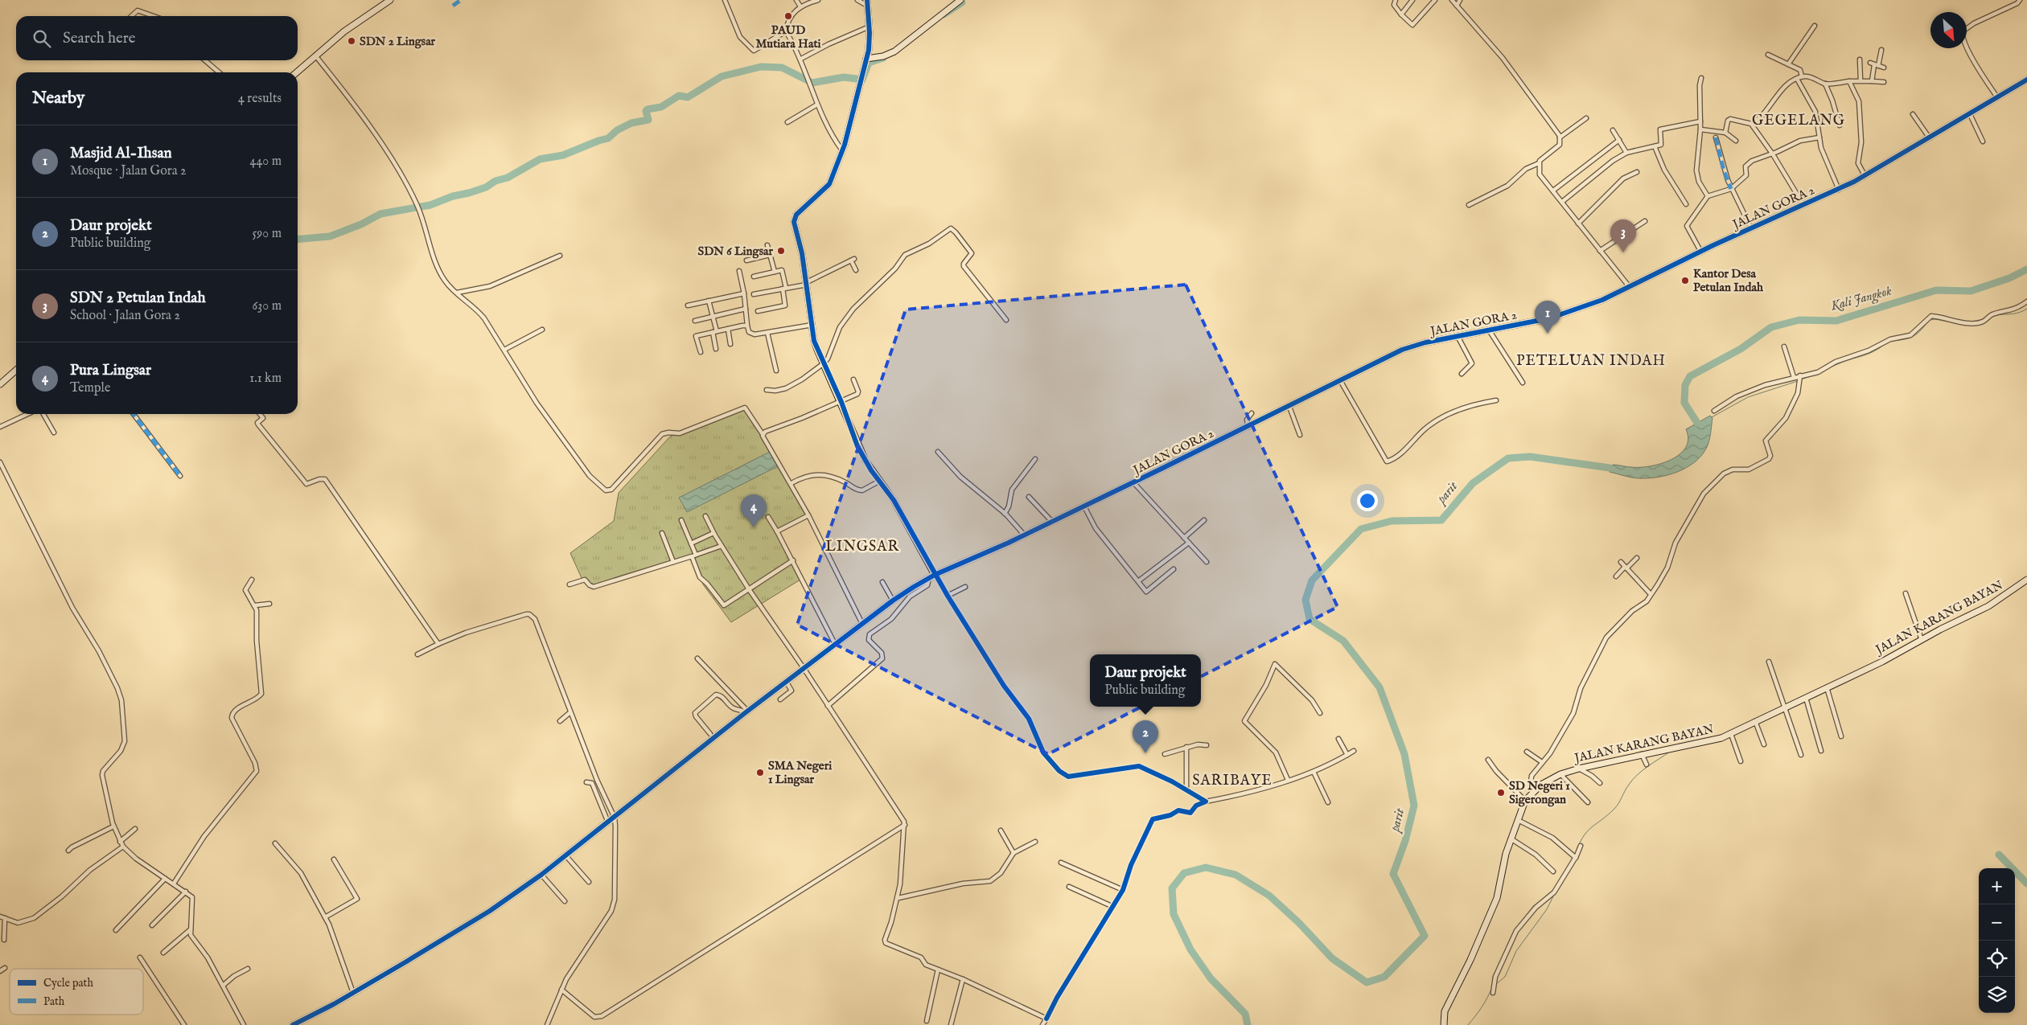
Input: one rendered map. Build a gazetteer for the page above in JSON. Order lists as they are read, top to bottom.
{
  "streets": {
    "street": ["JALAN GORA 2", "JALAN KARANG BAYAN"]
  },
  "districts": [
    "GEGELANG",
    "PETELUAN INDAH",
    "LINGSAR",
    "SARIBAYE"
  ],
  "water": ["Kali Jangkok", "parit"],
  "places": [
    "PAUD Mutiara Hati",
    "SDN 2 Lingsar",
    "SDN 6 Lingsar",
    "Kantor Desa Petulan Indah",
    "SMA Negeri 1 Lingsar",
    "SD Negeri 1 Sigerongan"
  ],
  "legend": ["Cycle path", "Path"],
  "north": "bottom right",
  "page": {
    "search": "Search here",
    "heading": ["Nearby", "4 results"],
    "list": [
      {
        "mark": "1",
        "name": "Masjid Al-Ihsan",
        "note": "Mosque · Jalan Gora 2",
        "value": "440 m"
      },
      {
        "mark": "2",
        "name": "Daur projekt",
        "note": "Public building",
        "value": "590 m"
      },
      {
        "mark": "3",
        "name": "SDN 2 Petulan Indah",
        "note": "School · Jalan Gora 2",
        "value": "630 m"
      },
      {
        "mark": "4",
        "name": "Pura Lingsar",
        "note": "Temple",
        "value": "1.1 km"
      }
    ],
    "pins": [
      "3",
      "1",
      "4",
      "2"
    ],
    "popup": ["Daur projekt", "Public building"],
    "map_buttons": ["+", "−"]
  }
}
